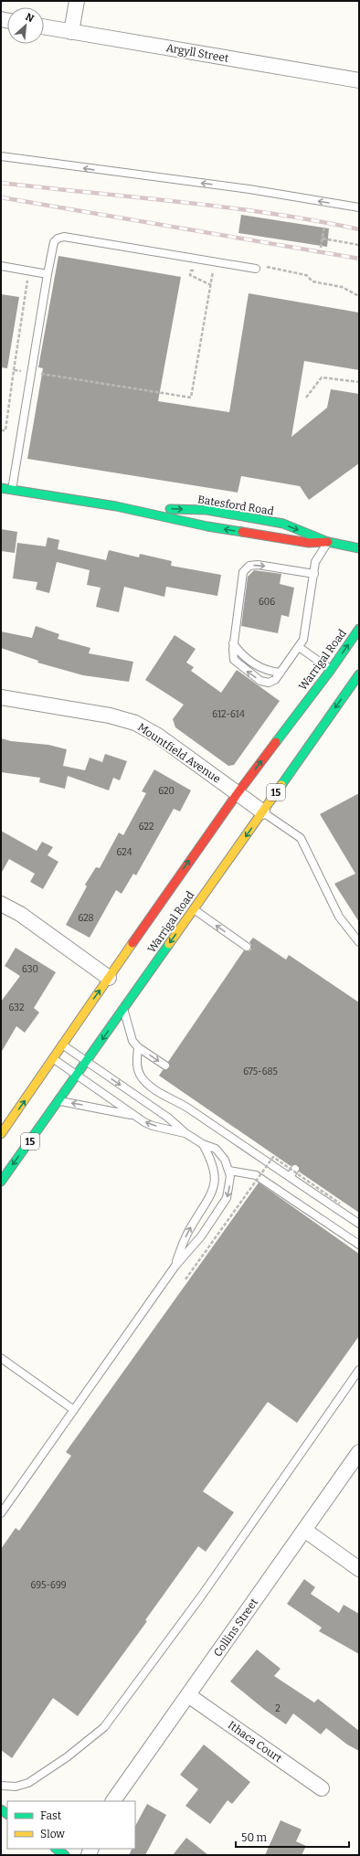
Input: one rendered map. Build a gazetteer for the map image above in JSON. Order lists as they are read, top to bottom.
{
  "streets": {
    "main road": ["Batesford Road", "Warrigal Road", "15"],
    "street": [
      "Argyll Street",
      "Mountfield Avenue",
      "Collins Street",
      "Ithaca Court"
    ]
  },
  "crossings": [
    ["Warrigal Road", "Mountfield Avenue"],
    ["Collins Street", "Ithaca Court"]
  ],
  "house_numbers": [
    "606",
    "612-614",
    "620",
    "622",
    "624",
    "628",
    "630",
    "632",
    "675-685",
    "695-699",
    "2"
  ],
  "legend": ["Fast", "Slow"],
  "scale_bar": "50 m",
  "north": "top right"
}
